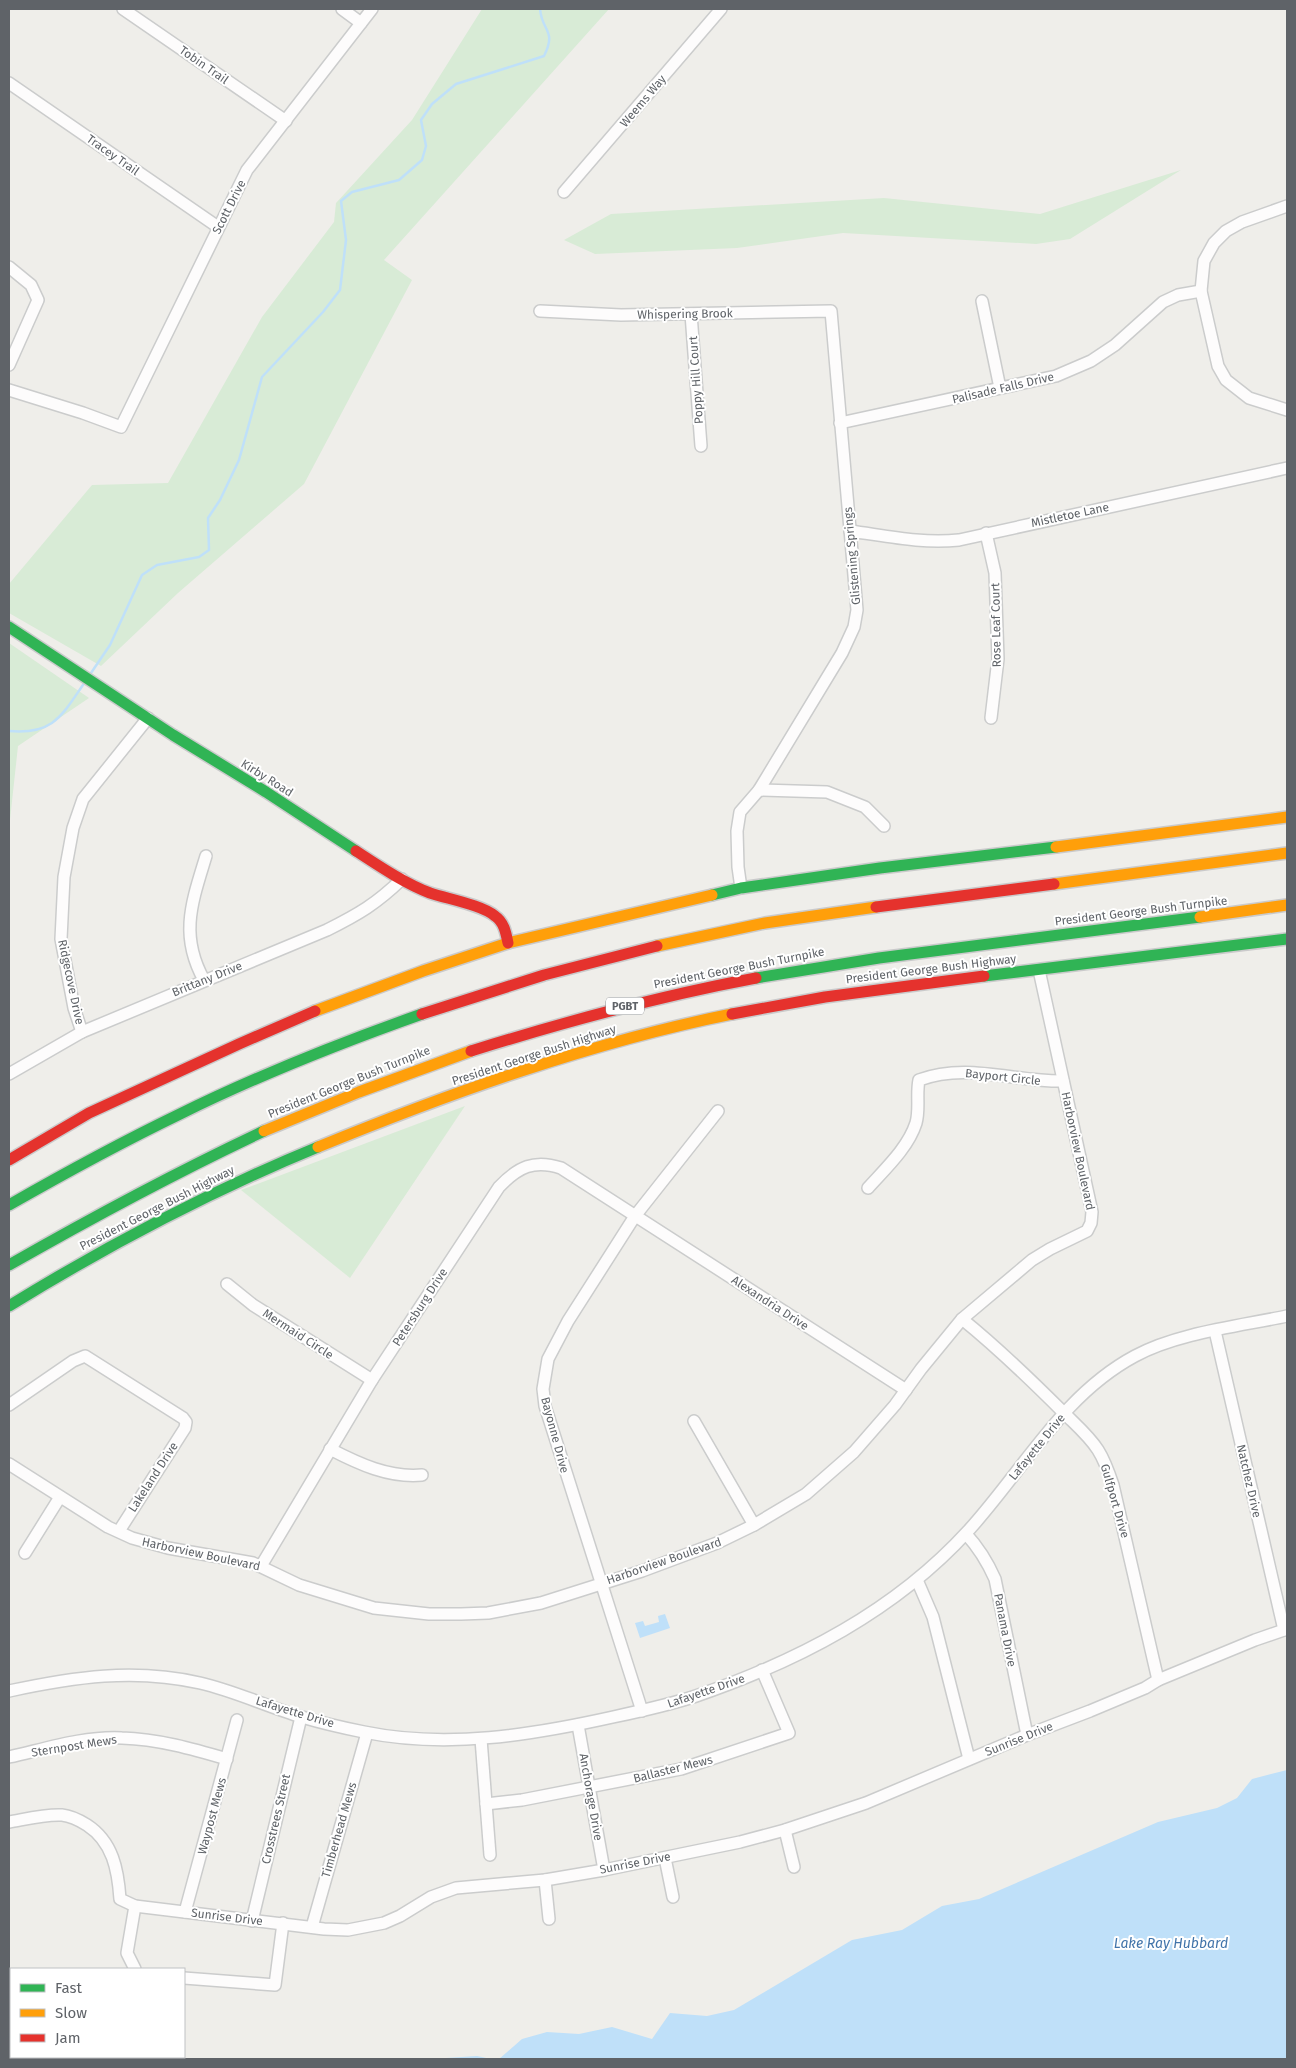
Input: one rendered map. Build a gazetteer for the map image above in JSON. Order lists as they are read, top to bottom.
{
  "streets": {
    "main road": [
      "Kirby Road",
      "President George Bush Turnpike",
      "President George Bush Highway",
      "PGBT"
    ],
    "street": [
      "Tobin Trail",
      "Weems Way",
      "Tracey Trail",
      "Scott Drive",
      "Whispering Brook",
      "Poppy Hill Court",
      "Palisade Falls Drive",
      "Mistletoe Lane",
      "Glistening Springs",
      "Rose Leaf Court",
      "Brittany Drive",
      "Ridgecove Drive",
      "Bayport Circle",
      "Harborview Boulevard",
      "Alexandria Drive",
      "Petersburg Drive",
      "Mermaid Circle",
      "Bayonne Drive",
      "Lafayette Drive",
      "Lakeland Drive",
      "Natchez Drive",
      "Gulfport Drive",
      "Panama Drive",
      "Sunrise Drive",
      "Sternpost Mews",
      "Ballaster Mews",
      "Anchorage Drive",
      "Waypost Mews",
      "Crosstrees Street",
      "Timberhead Mews"
    ]
  },
  "crossings": [
    ["Tobin Trail", "Scott Drive"],
    ["Tracey Trail", "Scott Drive"],
    ["Whispering Brook", "Poppy Hill Court"],
    ["Whispering Brook", "Glistening Springs"],
    ["Palisade Falls Drive", "Glistening Springs"],
    ["Mistletoe Lane", "Glistening Springs"],
    ["Mistletoe Lane", "Rose Leaf Court"],
    ["Kirby Road", "Brittany Drive"],
    ["Kirby Road", "Ridgecove Drive"],
    ["President George Bush Highway", "Harborview Boulevard"],
    ["Brittany Drive", "Ridgecove Drive"],
    ["Bayport Circle", "Harborview Boulevard"],
    ["Harborview Boulevard", "Alexandria Drive"],
    ["Harborview Boulevard", "Petersburg Drive"],
    ["Harborview Boulevard", "Bayonne Drive"],
    ["Harborview Boulevard", "Lakeland Drive"],
    ["Harborview Boulevard", "Gulfport Drive"],
    ["Alexandria Drive", "Petersburg Drive"],
    ["Alexandria Drive", "Bayonne Drive"],
    ["Petersburg Drive", "Mermaid Circle"],
    ["Petersburg Drive", "Bayonne Drive"],
    ["Bayonne Drive", "Lafayette Drive"],
    ["Lafayette Drive", "Natchez Drive"],
    ["Lafayette Drive", "Gulfport Drive"],
    ["Lafayette Drive", "Panama Drive"],
    ["Lafayette Drive", "Ballaster Mews"],
    ["Lafayette Drive", "Anchorage Drive"],
    ["Lafayette Drive", "Crosstrees Street"],
    ["Lafayette Drive", "Timberhead Mews"],
    ["Natchez Drive", "Sunrise Drive"],
    ["Gulfport Drive", "Sunrise Drive"],
    ["Panama Drive", "Sunrise Drive"],
    ["Sunrise Drive", "Anchorage Drive"],
    ["Sunrise Drive", "Waypost Mews"],
    ["Sunrise Drive", "Crosstrees Street"],
    ["Sunrise Drive", "Timberhead Mews"],
    ["Sternpost Mews", "Waypost Mews"],
    ["Ballaster Mews", "Anchorage Drive"]
  ],
  "water": ["Lake Ray Hubbard"],
  "legend": ["Fast", "Slow", "Jam"]
}
